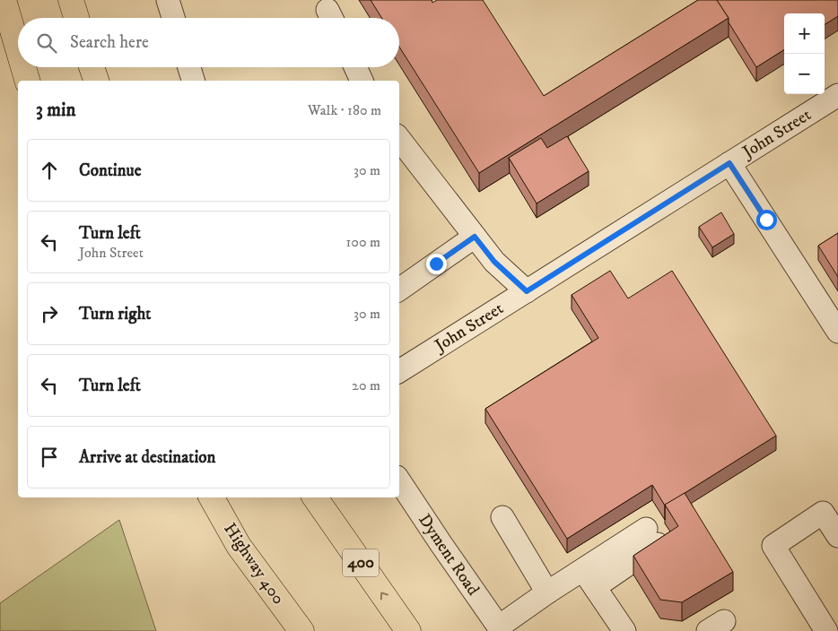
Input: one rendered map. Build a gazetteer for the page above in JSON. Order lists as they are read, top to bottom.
{
  "streets": {
    "highway": ["400", "Highway 400"],
    "street": ["John Street", "Dyment Road"]
  },
  "page": {
    "map_buttons": ["+", "−"],
    "search": "Search here",
    "heading": ["3 min", "Walk · 180 m"],
    "list": [
      ["Continue", "30 m"],
      ["Turn left", "John Street", "100 m"],
      ["Turn right", "30 m"],
      ["Turn left", "20 m"],
      "Arrive at destination"
    ]
  }
}
